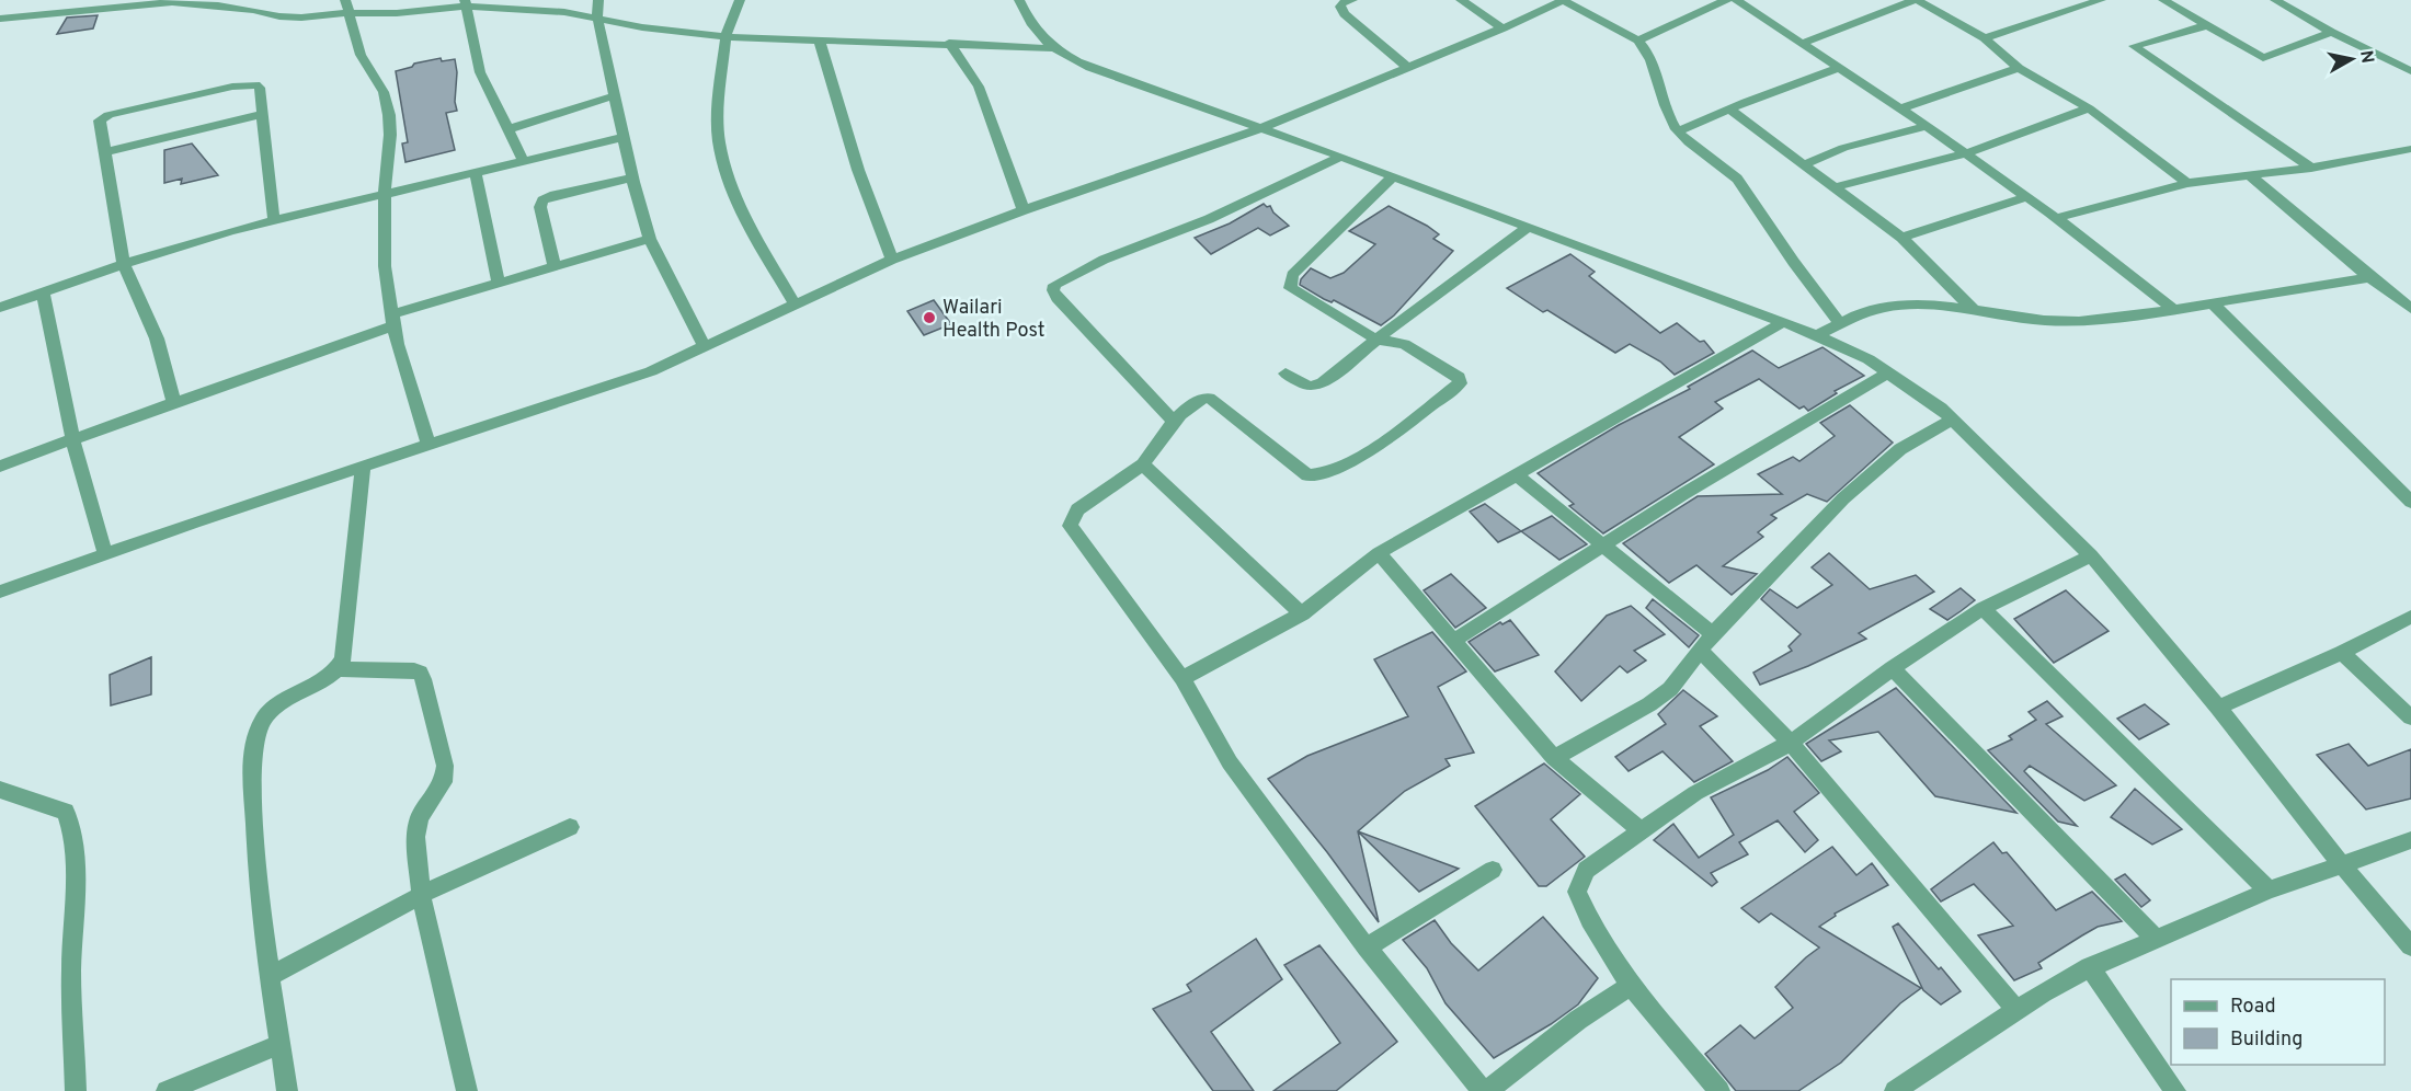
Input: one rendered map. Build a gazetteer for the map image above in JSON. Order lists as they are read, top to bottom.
{
  "places": ["Wailari Health Post"],
  "legend": ["Road", "Building"],
  "north": "right"
}
